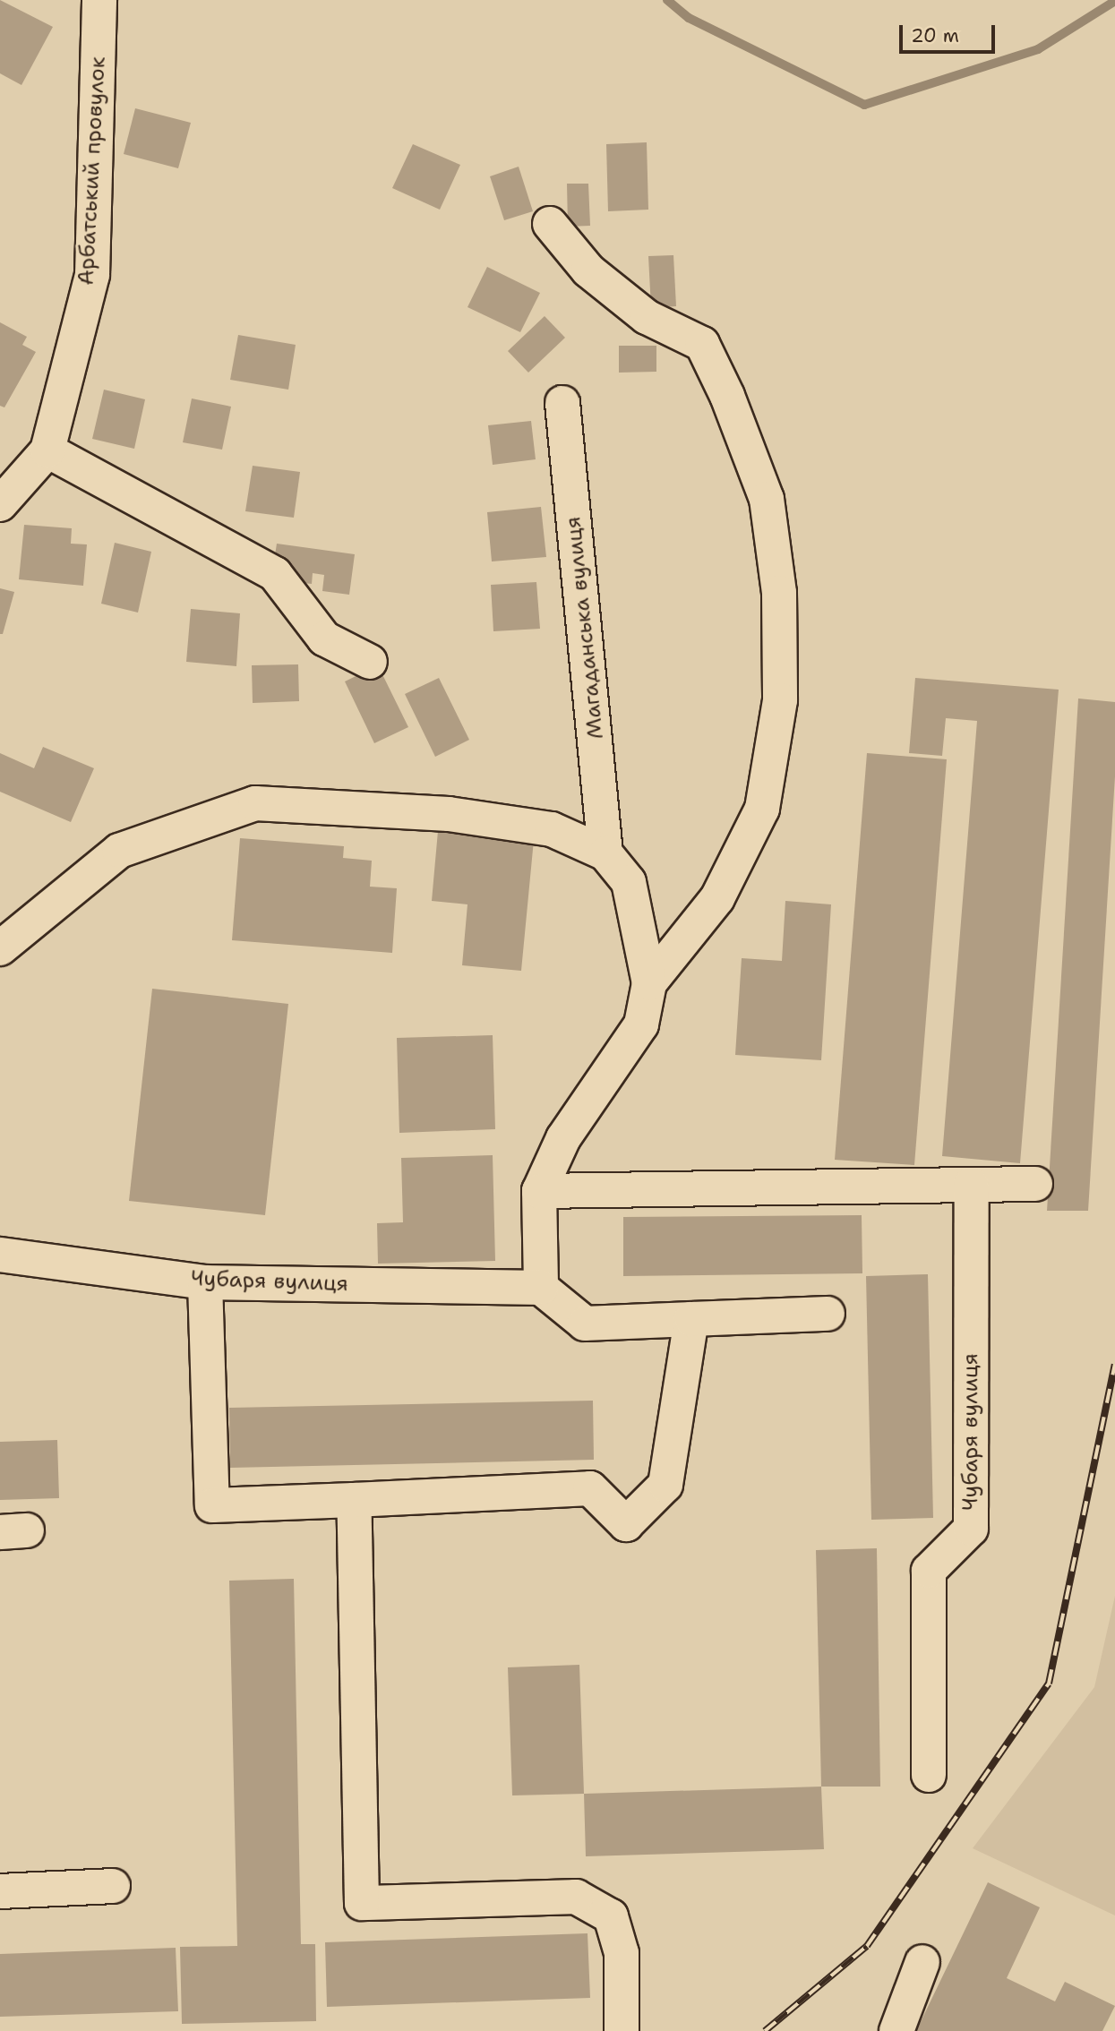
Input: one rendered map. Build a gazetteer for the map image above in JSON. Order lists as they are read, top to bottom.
{
  "streets": {
    "street": ["Арбатський провулок", "Магаданська вулиця", "Чубаря вулиця"]
  },
  "scale_bar": "20 m"
}
